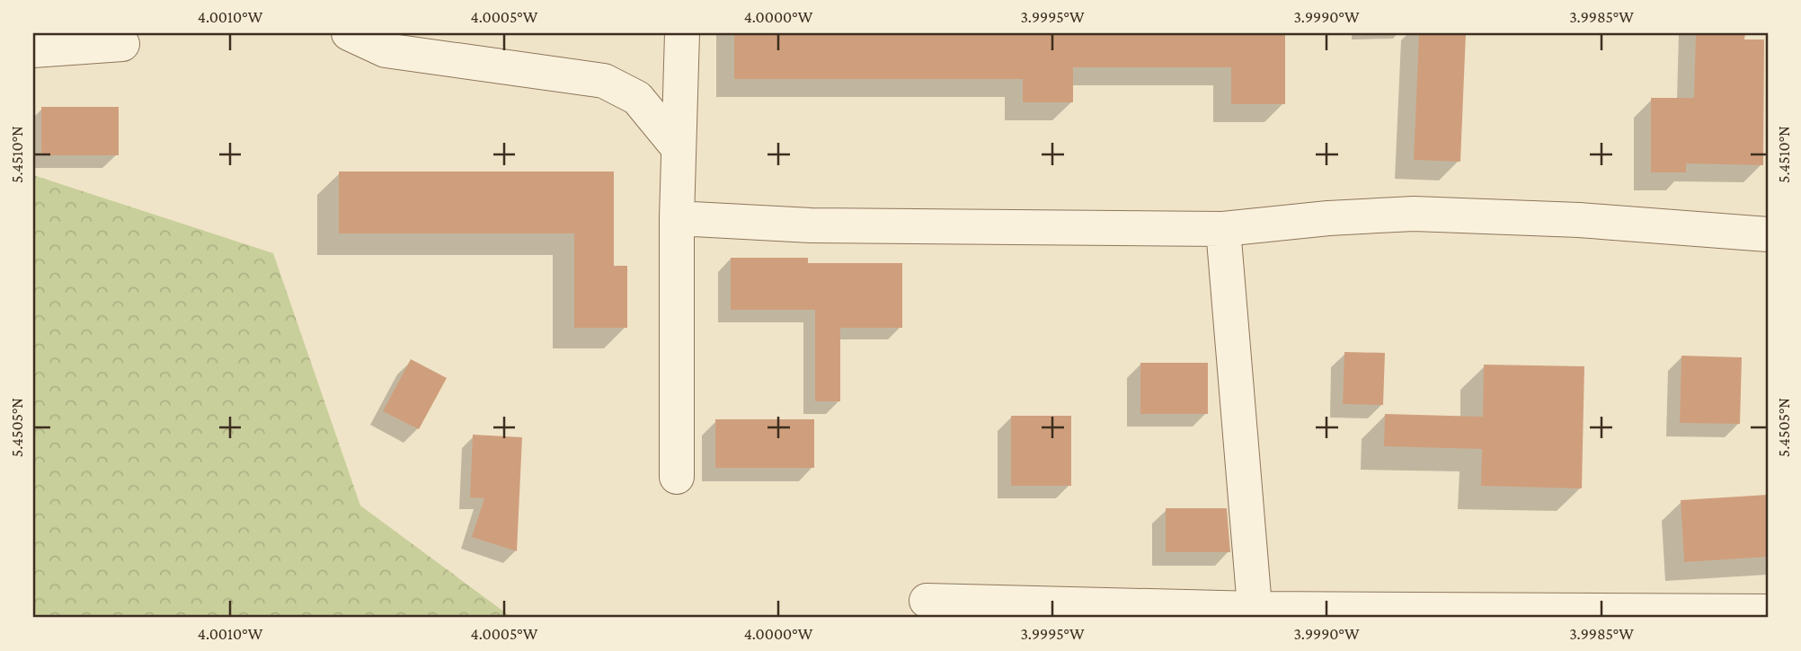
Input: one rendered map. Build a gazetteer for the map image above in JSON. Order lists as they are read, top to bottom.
{
  "coordinates": [
    "4.0010°W",
    "4.0005°W",
    "4.0000°W",
    "3.9995°W",
    "3.9990°W",
    "3.9985°W",
    "5.4510°N",
    "5.4505°N"
  ]
}
